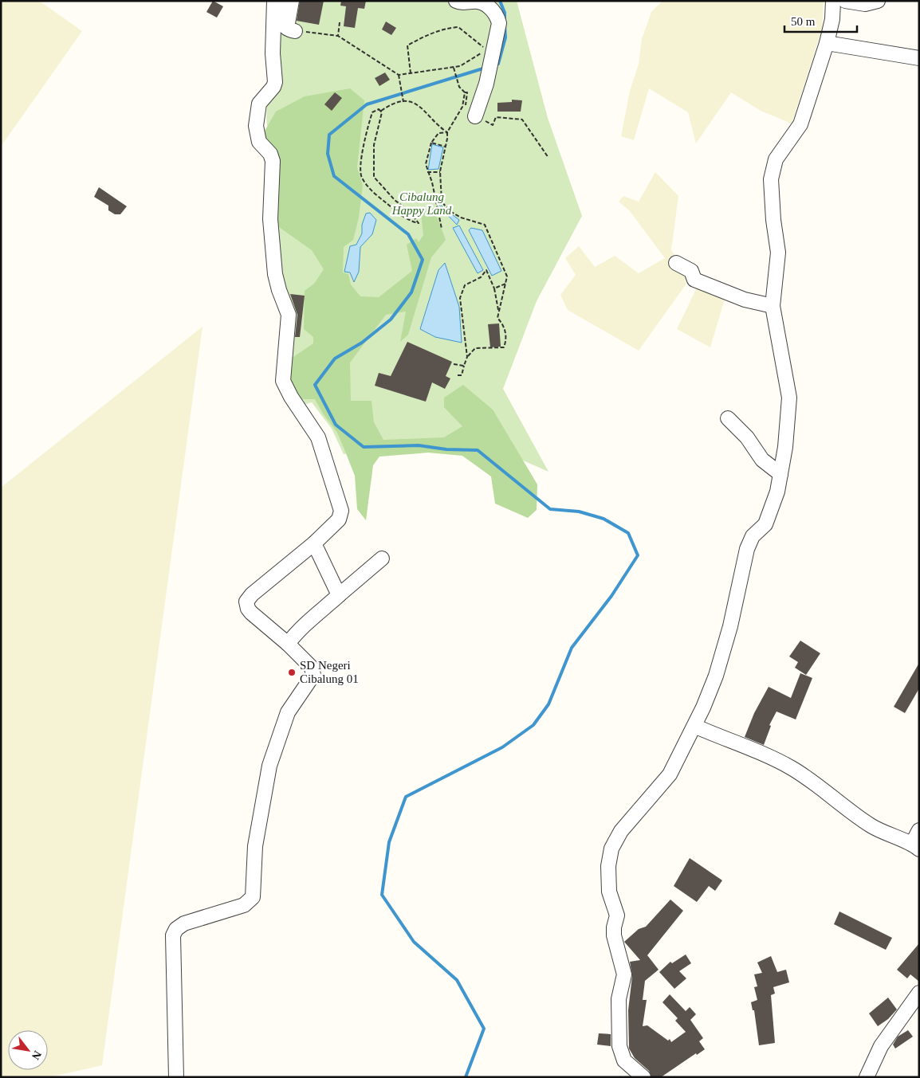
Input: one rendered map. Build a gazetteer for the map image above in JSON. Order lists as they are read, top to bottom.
{
  "parks": ["Cibalung Happy Land"],
  "places": ["SD Negeri Cibalung 01"],
  "scale_bar": "50 m",
  "north": "bottom right"
}
